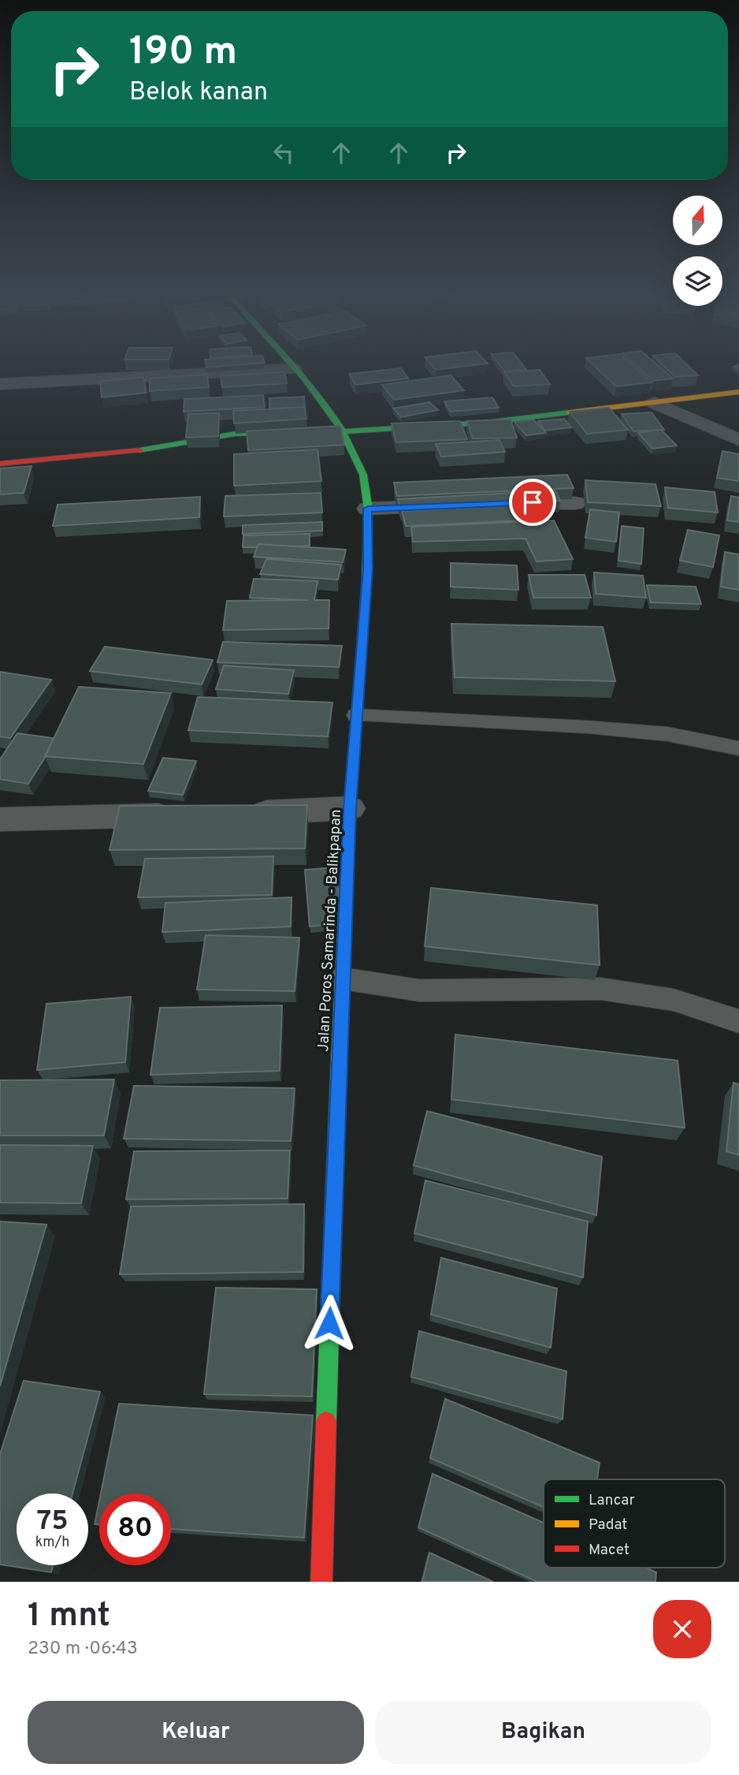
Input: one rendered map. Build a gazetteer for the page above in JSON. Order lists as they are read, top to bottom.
{
  "streets": {
    "main road": ["Jalan Poros Samarinda - Balikpapan"]
  },
  "legend": ["Lancar", "Padat", "Macet"],
  "north": "top",
  "page": {
    "turn": ["190 m", "Belok kanan"],
    "speed": "75 km/h",
    "limit": "80",
    "heading": ["1 mnt", "230 m · 06:43"],
    "buttons": ["Keluar", "Bagikan"]
  }
}
